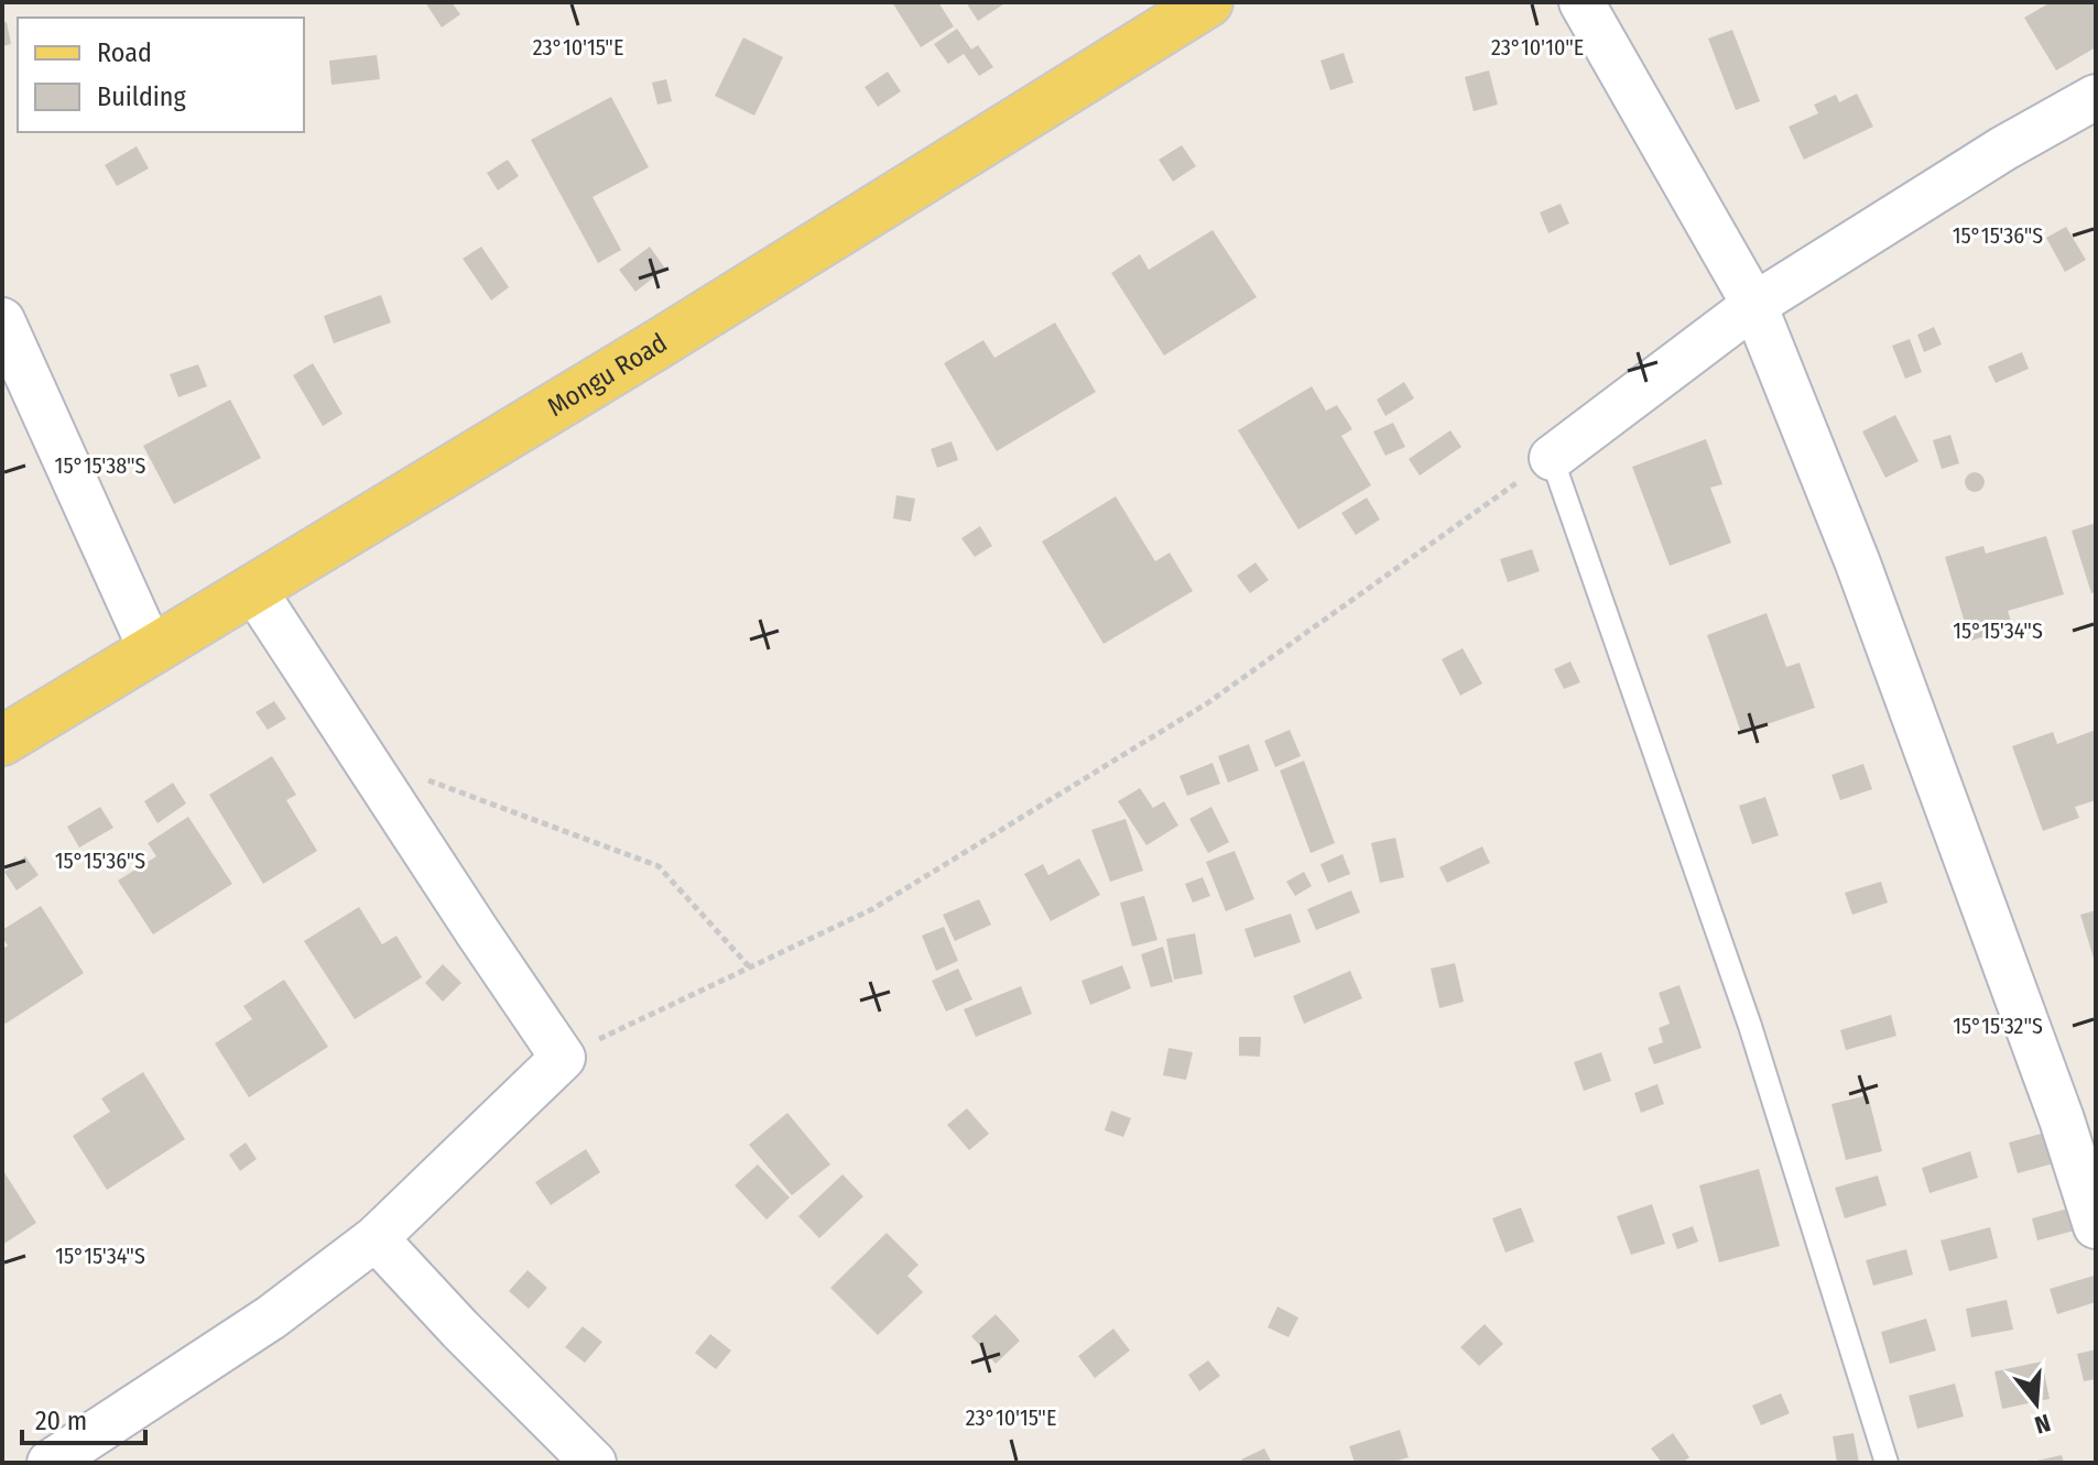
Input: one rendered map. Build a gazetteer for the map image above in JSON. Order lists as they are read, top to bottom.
{
  "streets": {
    "main road": ["Mongu Road"]
  },
  "legend": ["Road", "Building"],
  "scale_bar": "20 m",
  "north": "bottom",
  "coordinates": [
    "23°10'15\"E",
    "23°10'10\"E",
    "15°15'36\"S",
    "15°15'38\"S",
    "15°15'34\"S",
    "15°15'32\"S"
  ]
}
